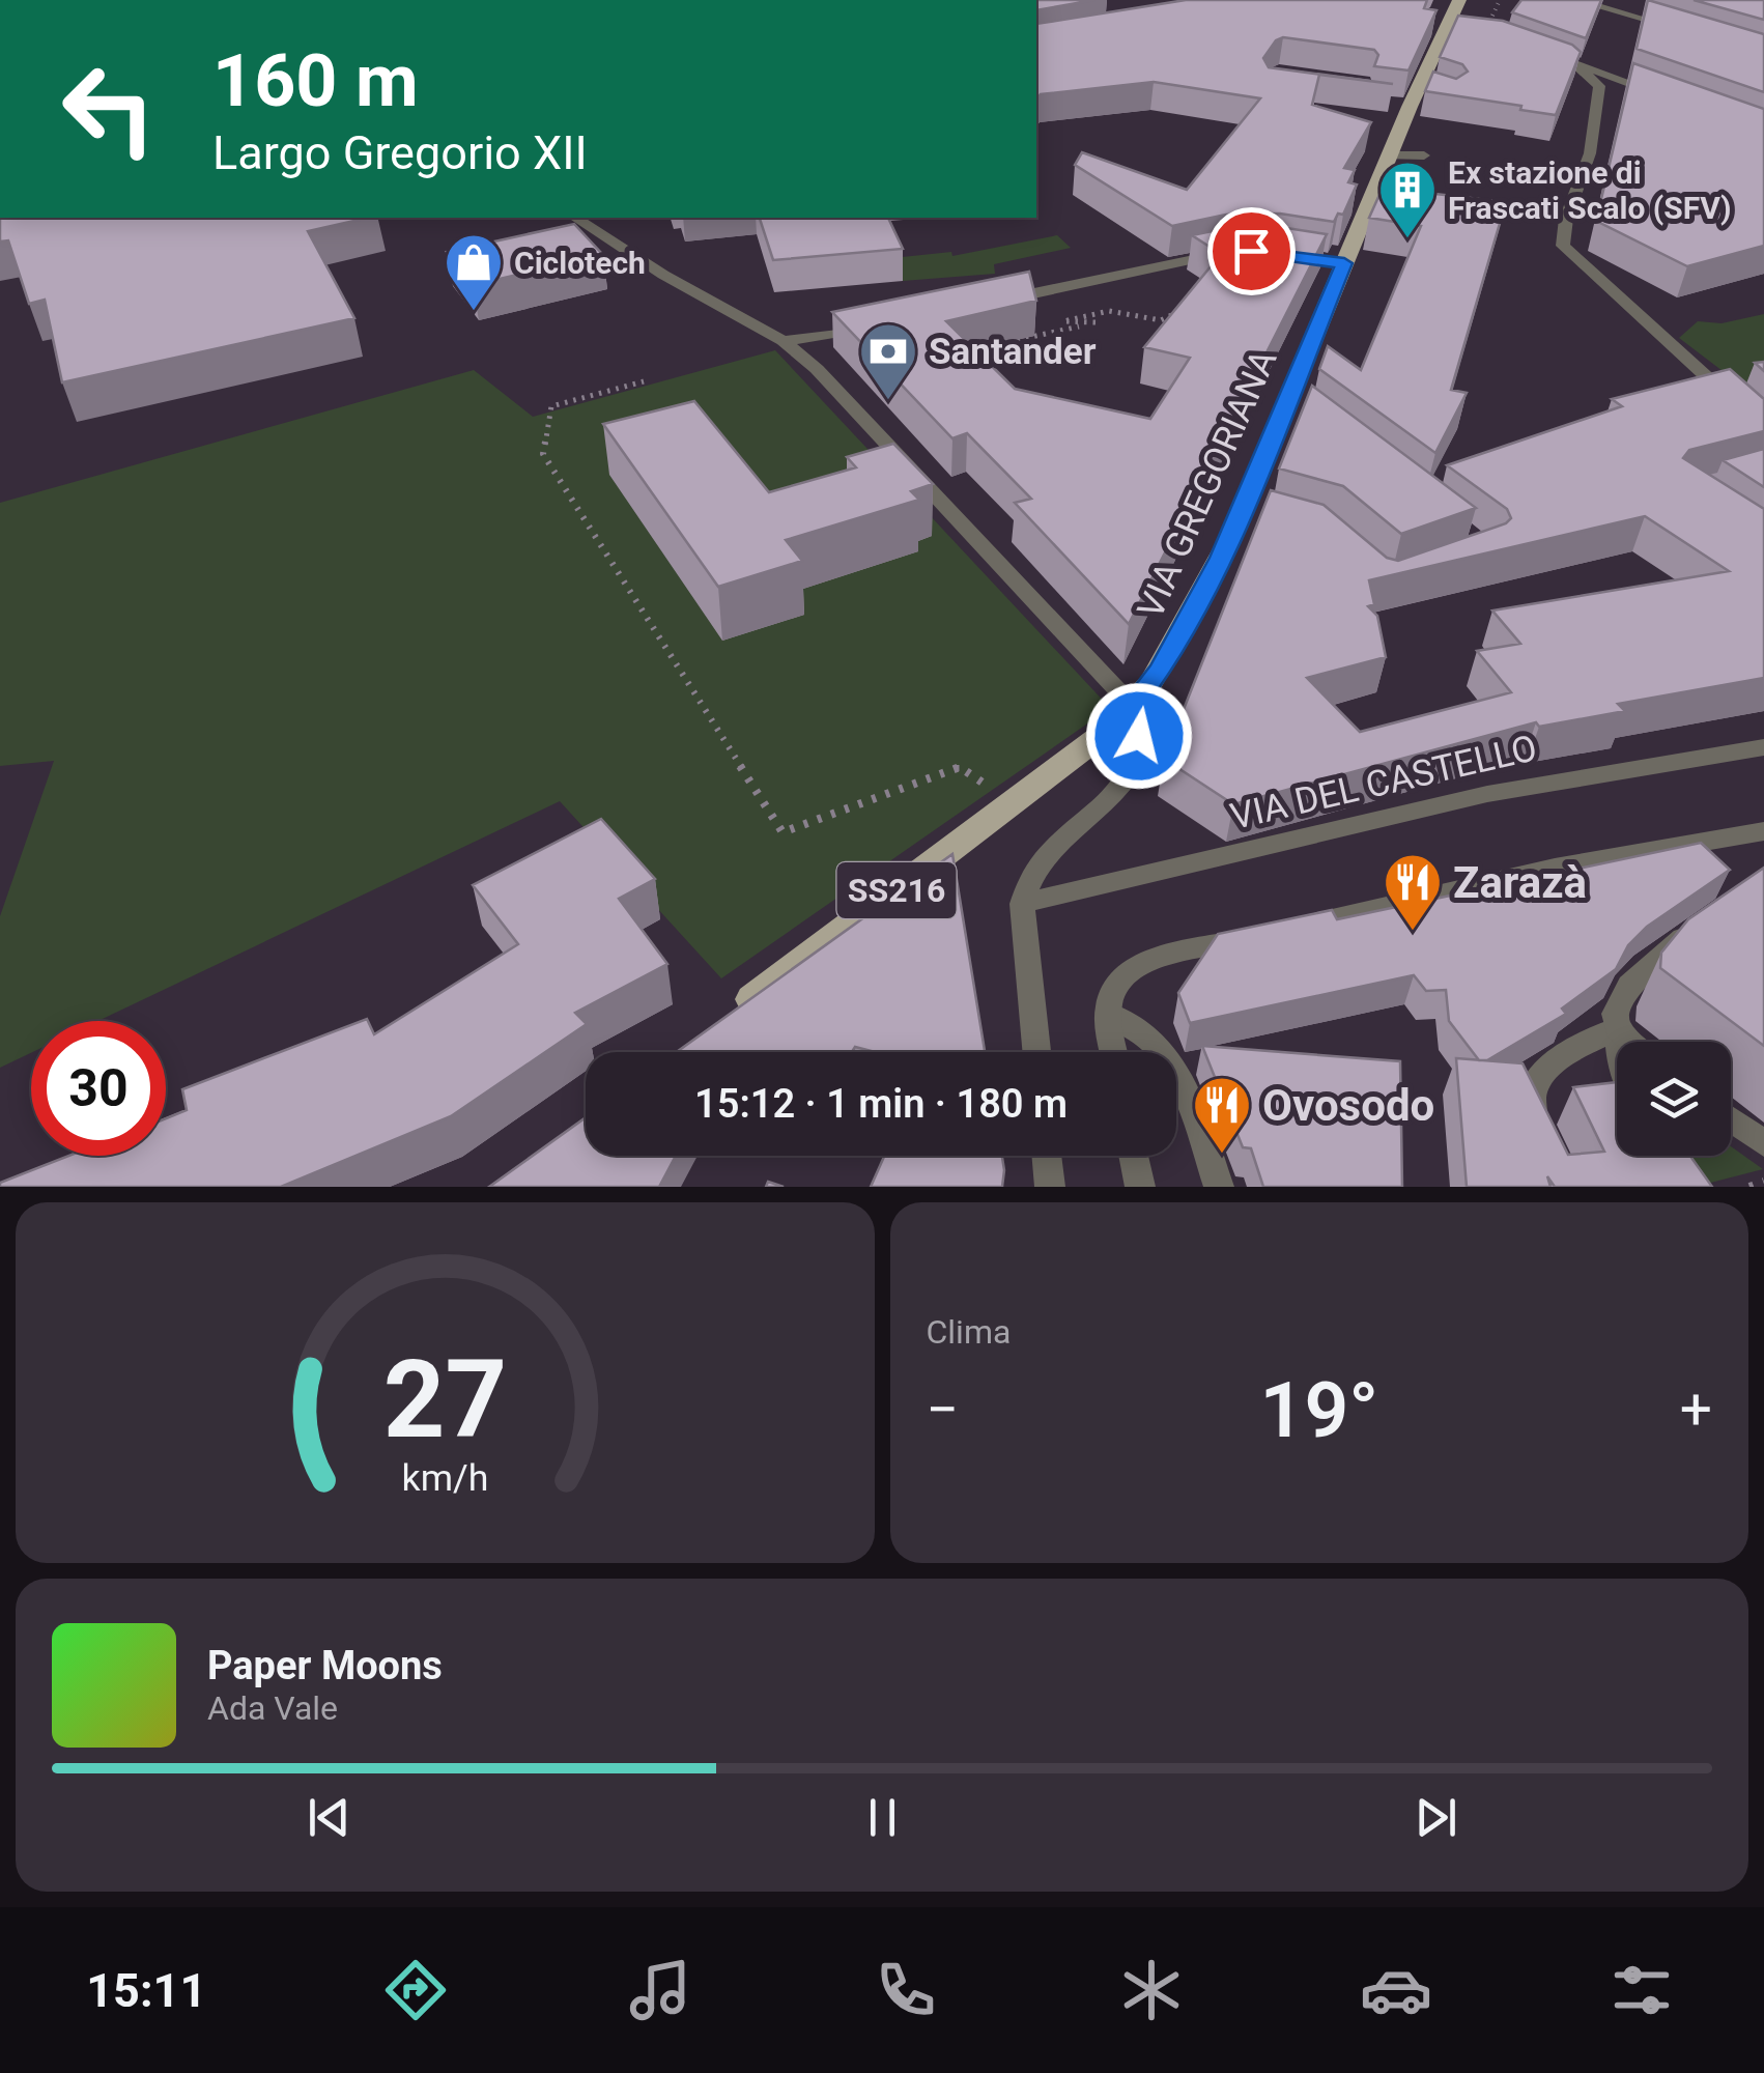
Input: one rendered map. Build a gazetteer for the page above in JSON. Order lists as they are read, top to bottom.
{
  "streets": {
    "main road": ["VIA GREGORIANA", "SS216"],
    "street": ["VIA DEL CASTELLO"]
  },
  "crossings": [
    ["VIA GREGORIANA", "SS216"]
  ],
  "places": {
    "building": ["Ex stazione di Frascati Scalo (SFV)"],
    "shop": ["Ciclotech"],
    "bank": ["Santander"],
    "restaurant": ["Zarazà", "Ovosodo"]
  },
  "page": {
    "turn": ["160 m", "Largo Gregorio XII"],
    "limit": "30",
    "trip": "15:12 · 1 min · 180 m",
    "tile": "Clima",
    "heat": ["−", "19°", "+"],
    "song": ["Paper Moons", "Ada Vale"],
    "tabs": "15:11",
    "gauge": ["27", "km/h"]
  }
}
